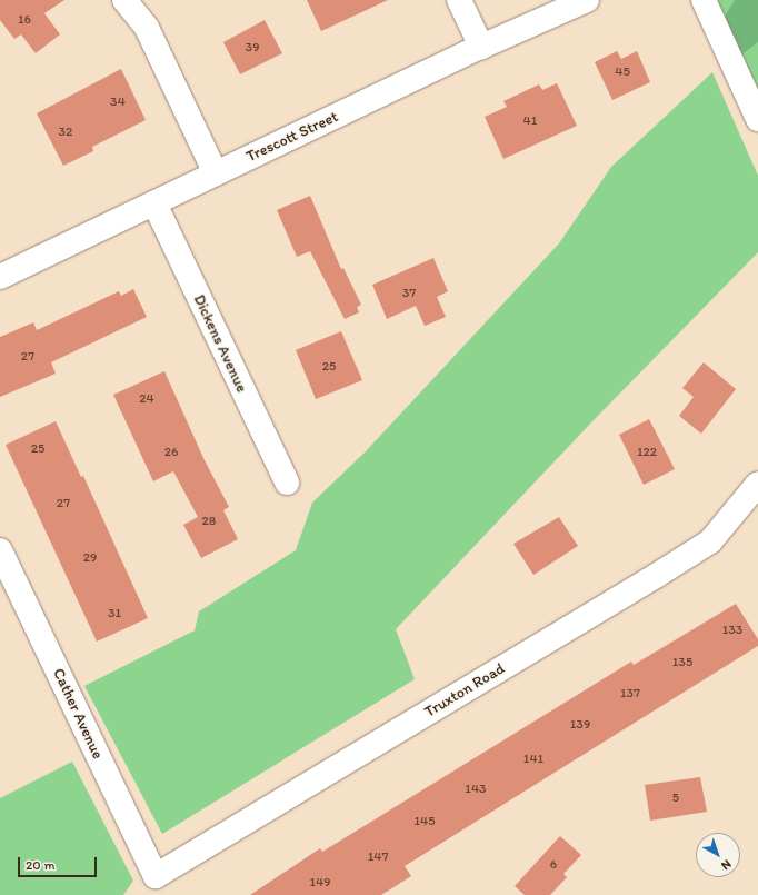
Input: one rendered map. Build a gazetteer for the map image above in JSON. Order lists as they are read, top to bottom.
{
  "streets": {
    "street": [
      "Trescott Street",
      "Dickens Avenue",
      "Truxton Road",
      "Cather Avenue"
    ]
  },
  "crossings": [
    ["Trescott Street", "Dickens Avenue"],
    ["Truxton Road", "Cather Avenue"]
  ],
  "house_numbers": [
    "16",
    "39",
    "45",
    "34",
    "41",
    "32",
    "37",
    "27",
    "25",
    "24",
    "25",
    "26",
    "122",
    "27",
    "28",
    "29",
    "31",
    "133",
    "135",
    "137",
    "139",
    "141",
    "143",
    "5",
    "145",
    "147",
    "6",
    "149"
  ],
  "scale_bar": "20 m",
  "north": "bottom right"
}
